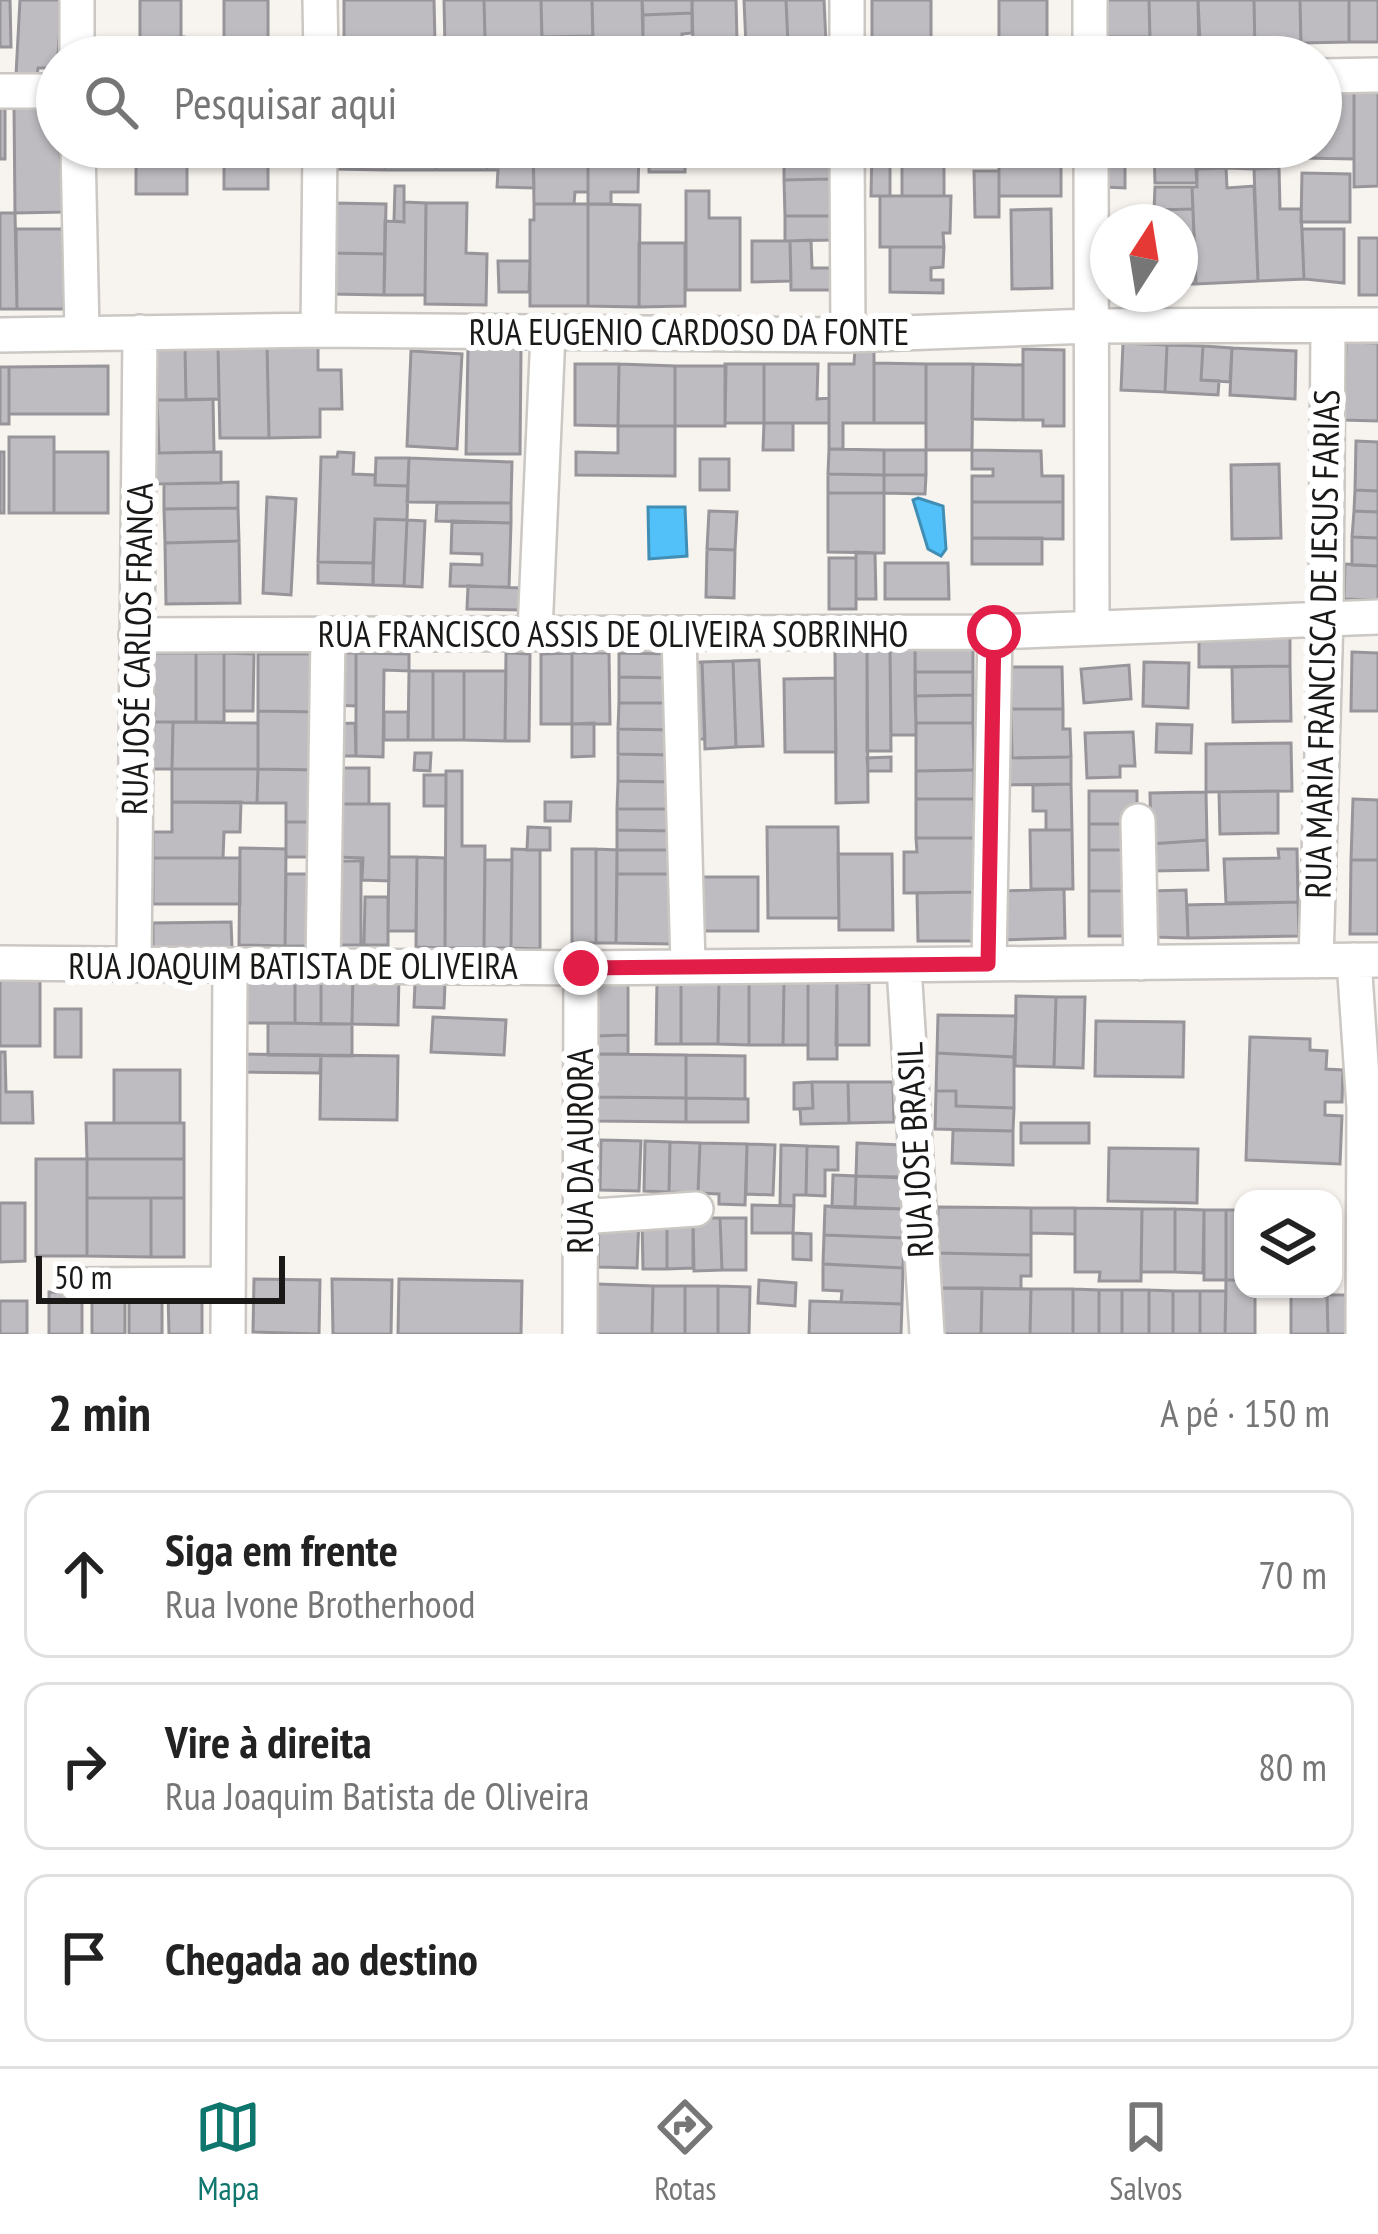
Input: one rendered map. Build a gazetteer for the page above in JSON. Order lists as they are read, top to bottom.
{
  "streets": {
    "street": [
      "RUA EUGENIO CARDOSO DA FONTE",
      "RUA FRANCISCO ASSIS DE OLIVEIRA SOBRINHO",
      "RUA MARIA FRANCISCA DE JESUS FARIAS",
      "RUA JOSÉ CARLOS FRANCA",
      "RUA JOAQUIM BATISTA DE OLIVEIRA",
      "RUA JOSE BRASIL",
      "RUA DA AURORA"
    ]
  },
  "crossings": [
    ["RUA EUGENIO CARDOSO DA FONTE", "RUA MARIA FRANCISCA DE JESUS FARIAS"],
    ["RUA EUGENIO CARDOSO DA FONTE", "RUA JOSÉ CARLOS FRANCA"],
    ["RUA FRANCISCO ASSIS DE OLIVEIRA SOBRINHO", "RUA MARIA FRANCISCA DE JESUS FARIAS"],
    ["RUA FRANCISCO ASSIS DE OLIVEIRA SOBRINHO", "RUA JOSÉ CARLOS FRANCA"],
    ["RUA MARIA FRANCISCA DE JESUS FARIAS", "RUA JOAQUIM BATISTA DE OLIVEIRA"],
    ["RUA JOSÉ CARLOS FRANCA", "RUA JOAQUIM BATISTA DE OLIVEIRA"],
    ["RUA JOAQUIM BATISTA DE OLIVEIRA", "RUA JOSE BRASIL"],
    ["RUA JOAQUIM BATISTA DE OLIVEIRA", "RUA DA AURORA"]
  ],
  "scale_bar": "50 m",
  "north": "top",
  "page": {
    "search": "Pesquisar aqui",
    "scale": "50 m",
    "heading": ["2 min", "A pé · 150 m"],
    "list": [
      ["Siga em frente", "Rua Ivone Brotherhood", "70 m"],
      ["Vire à direita", "Rua Joaquim Batista de Oliveira", "80 m"],
      "Chegada ao destino"
    ],
    "nav": ["Mapa", "Rotas", "Salvos"]
  }
}
